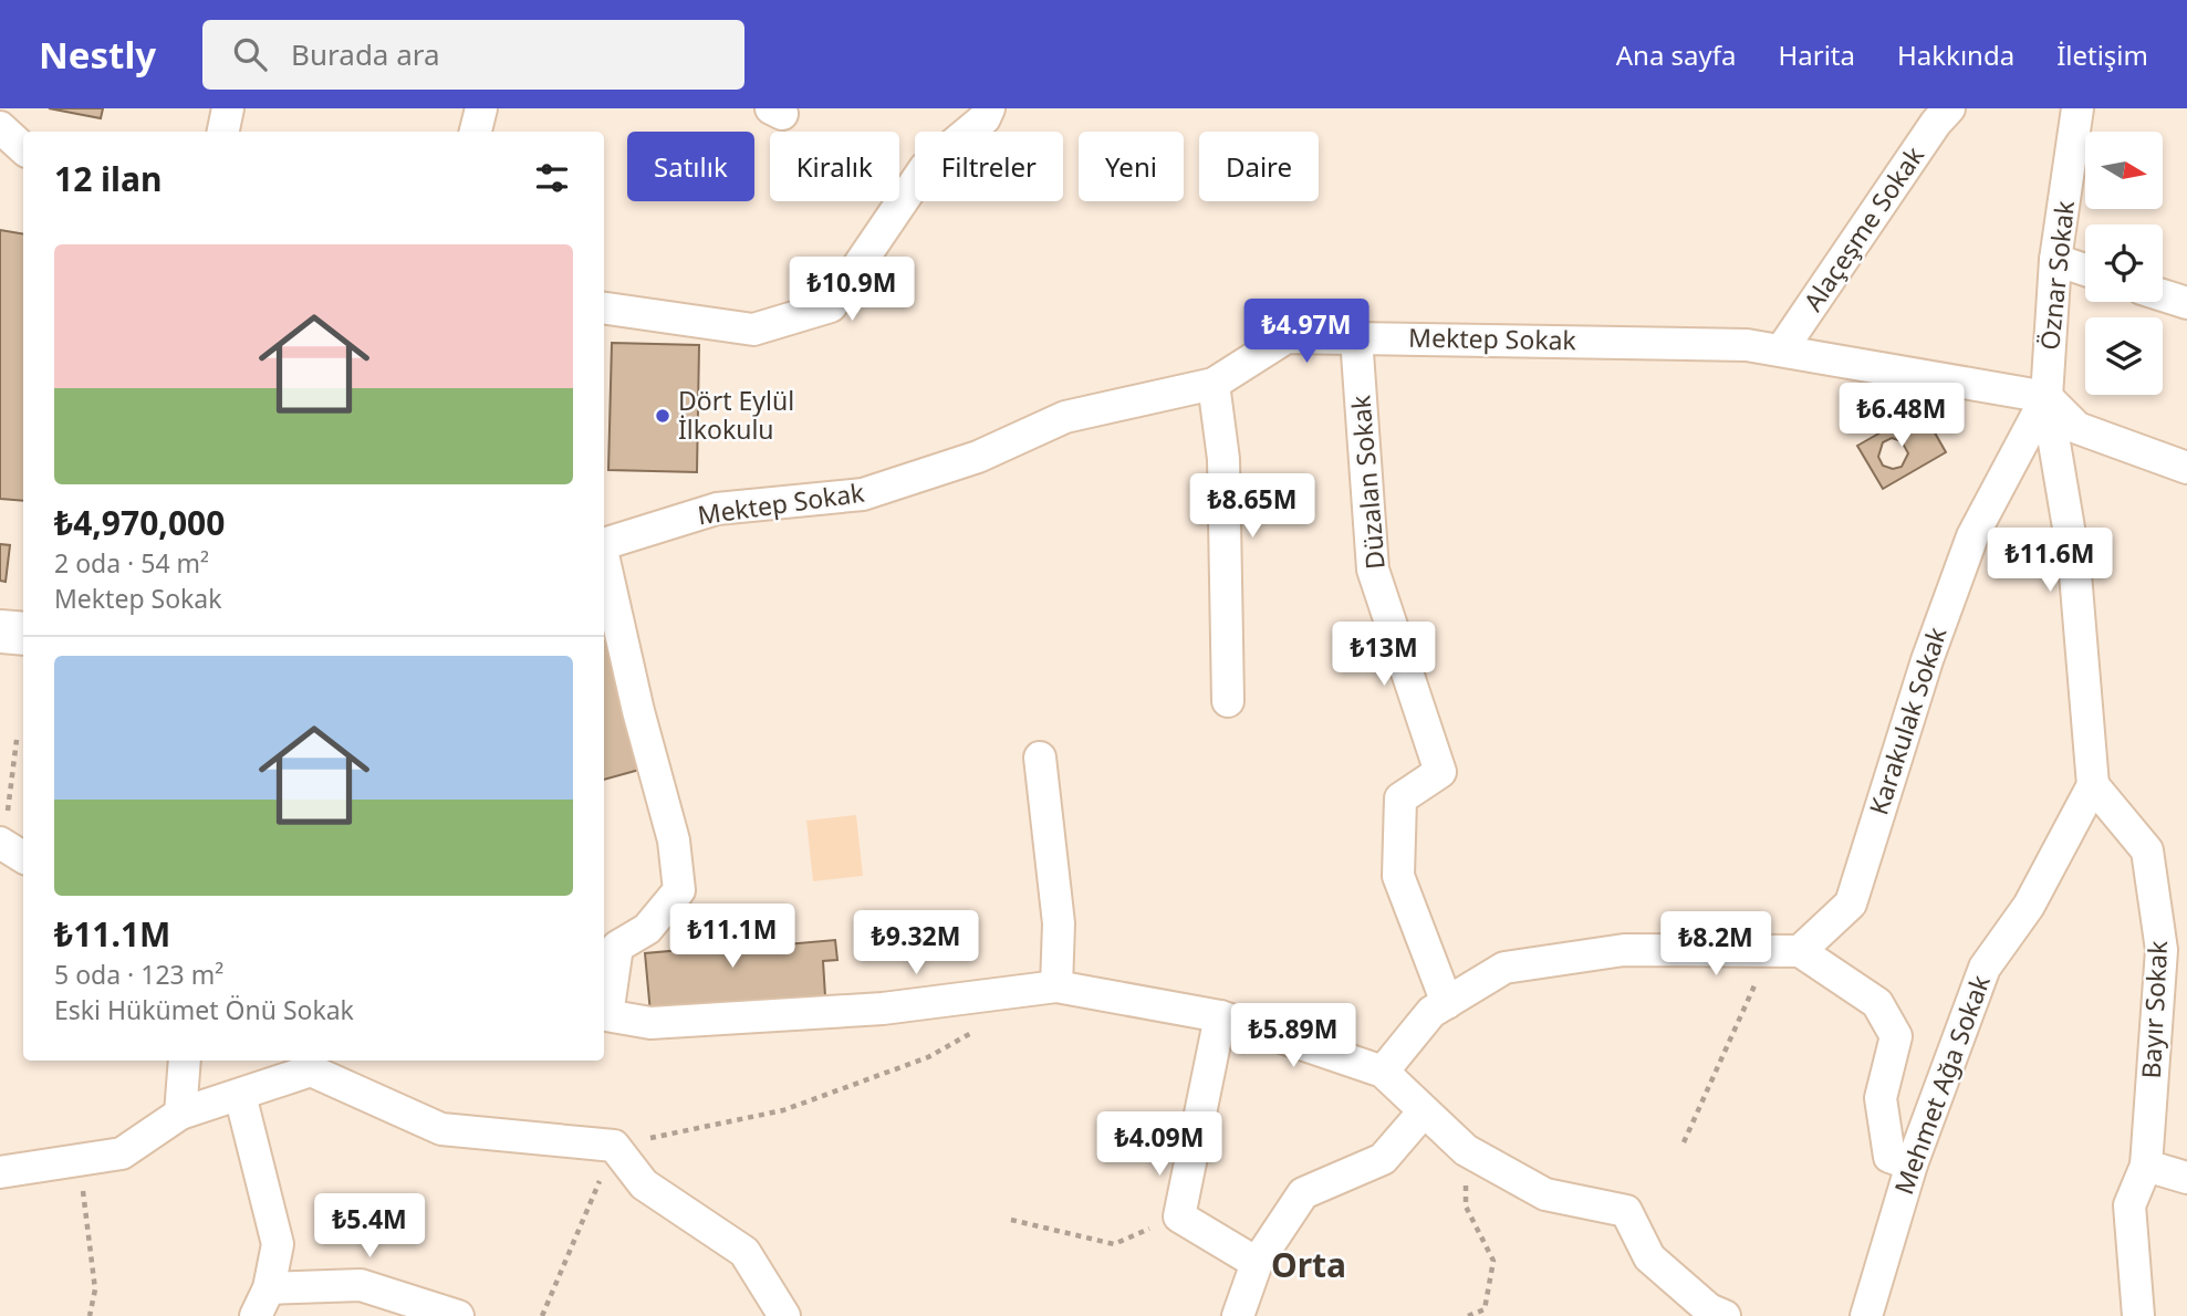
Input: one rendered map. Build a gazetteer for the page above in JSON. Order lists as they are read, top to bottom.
{
  "streets": {
    "street": [
      "Alaçeşme Sokak",
      "Öznar Sokak",
      "Mektep Sokak",
      "Düzalan Sokak",
      "Karakulak Sokak",
      "Bayır Sokak",
      "Mehmet Ağa Sokak"
    ]
  },
  "crossings": [
    ["Alaçeşme Sokak", "Mektep Sokak"],
    ["Öznar Sokak", "Mektep Sokak"],
    ["Öznar Sokak", "Karakulak Sokak"],
    ["Mektep Sokak", "Düzalan Sokak"],
    ["Mektep Sokak", "Karakulak Sokak"],
    ["Bayır Sokak", "Mehmet Ağa Sokak"]
  ],
  "districts": ["Orta"],
  "places": ["Dört Eylül İlkokulu"],
  "north": "right",
  "page": {
    "header": "Nestly",
    "search": "Burada ara",
    "nav": [
      "Ana sayfa",
      "Harita",
      "Hakkında",
      "İletişim"
    ],
    "chip": [
      "Satılık",
      "Kiralık",
      "Filtreler",
      "Yeni",
      "Daire"
    ],
    "heading": "12 ilan",
    "list": [
      {
        "name": "₺4,970,000",
        "note": "2 oda · 54 m² · Mektep Sokak"
      },
      {
        "name": "₺11.1M",
        "note": "5 oda · 123 m² · Eski Hükümet Önü Sokak"
      }
    ],
    "price": [
      "₺10.9M",
      "₺4.97M",
      "₺6.48M",
      "₺8.65M",
      "₺11.6M",
      "₺13M",
      "₺11.1M",
      "₺9.32M",
      "₺8.2M",
      "₺5.89M",
      "₺4.09M",
      "₺5.4M"
    ]
  }
}
